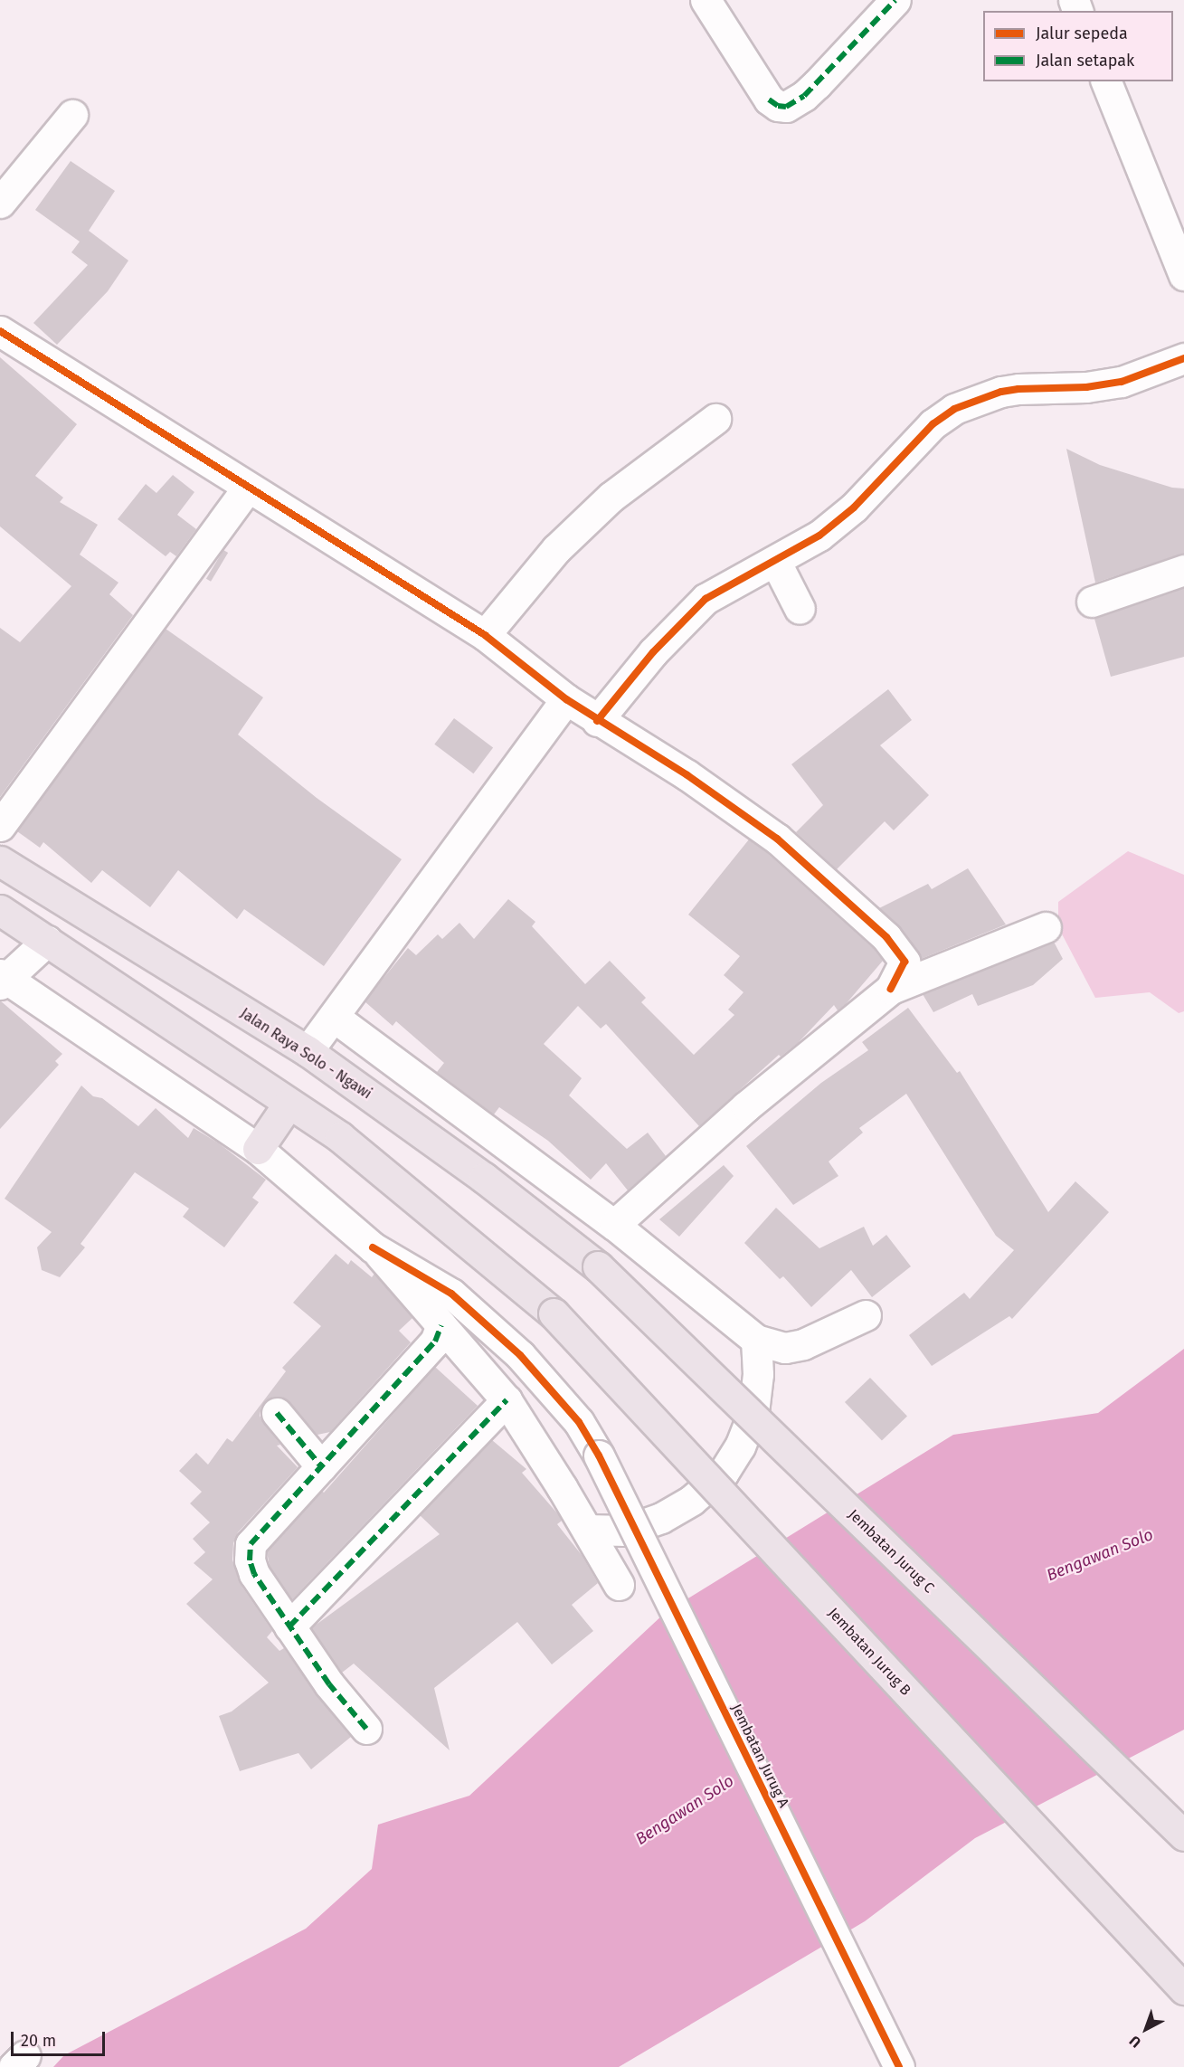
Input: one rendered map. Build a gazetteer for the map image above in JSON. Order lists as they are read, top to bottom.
{
  "streets": {
    "highway": ["Jalan Raya Solo - Ngawi", "Jembatan Jurug C", "Jembatan Jurug B"],
    "street": ["Jembatan Jurug A"]
  },
  "crossings": [
    ["Jalan Raya Solo - Ngawi", "Jembatan Jurug C"]
  ],
  "water": ["Bengawan Solo"],
  "legend": ["Jalur sepeda", "Jalan setapak"],
  "scale_bar": "20 m",
  "north": "bottom left"
}
